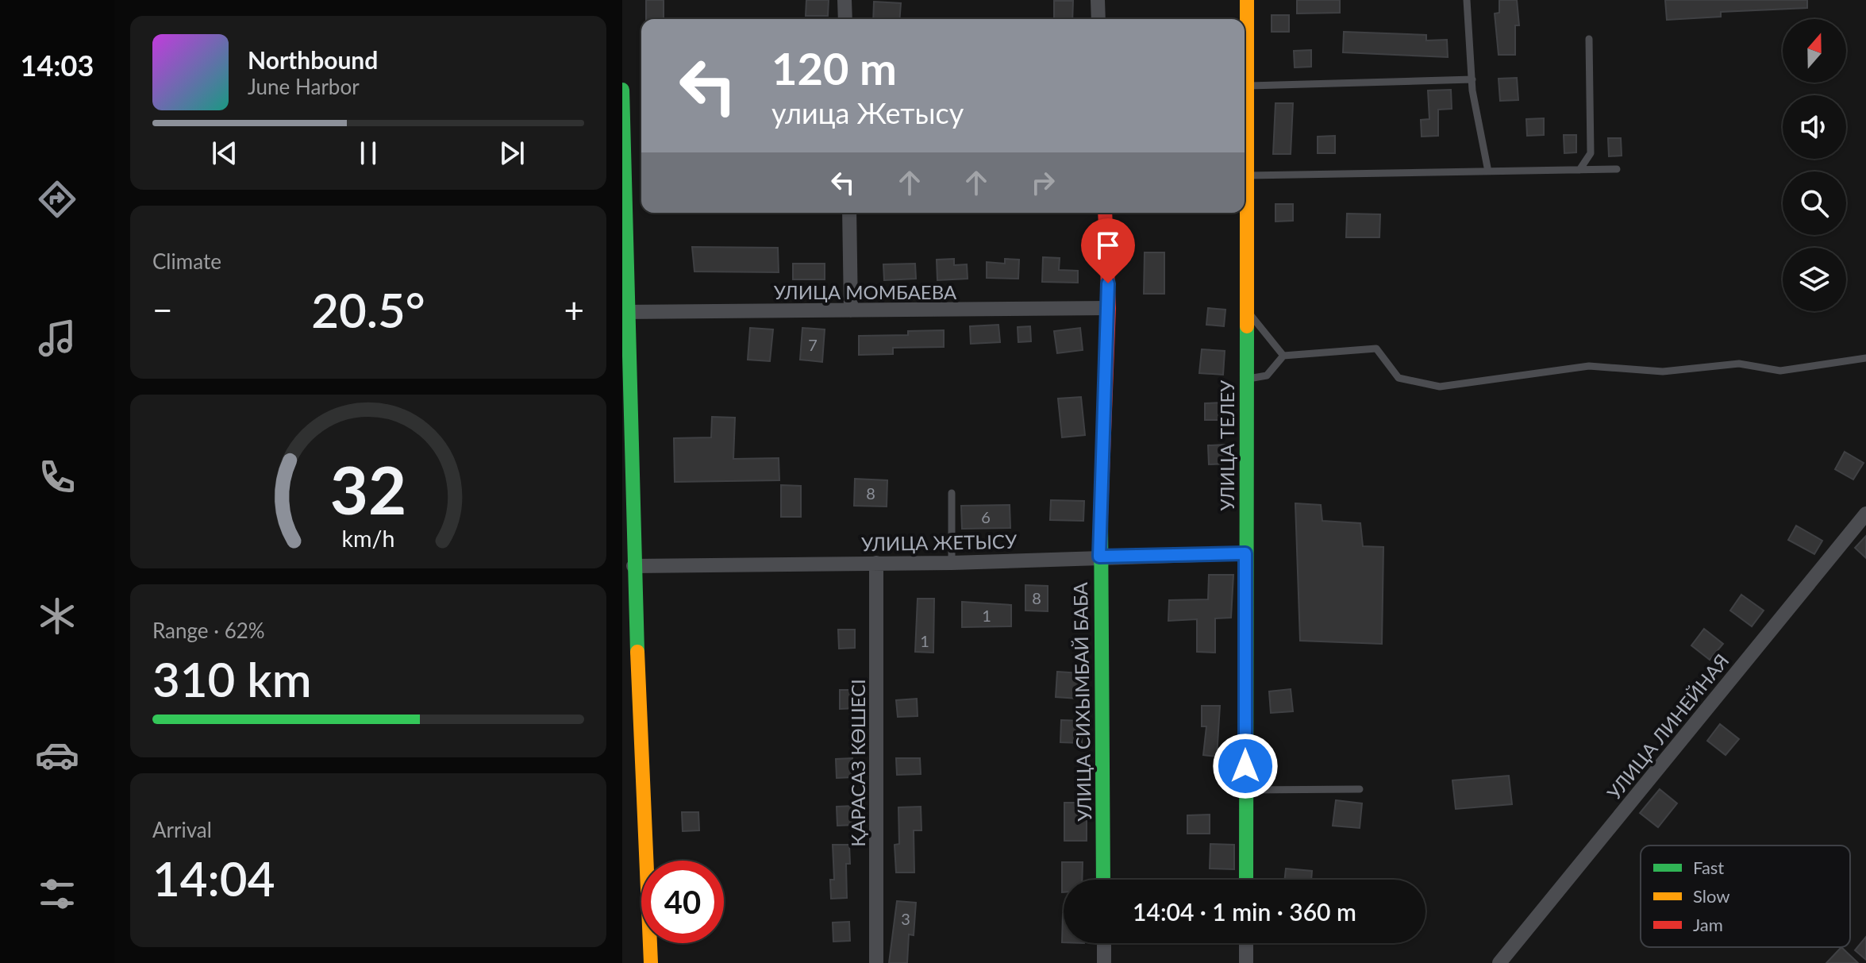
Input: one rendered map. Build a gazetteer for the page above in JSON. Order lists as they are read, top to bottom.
{
  "streets": {
    "street": [
      "УЛИЦА МОМБАЕВА",
      "УЛИЦА ТЕЛЕУ",
      "УЛИЦА ЖЕТЫСУ",
      "УЛИЦА СИХЫМБАЙ БАБА",
      "УЛИЦА ЛИНЕЙНАЯ",
      "ҚАРАСАЗ КӨШЕСІ"
    ]
  },
  "crossings": [
    ["УЛИЦА МОМБАЕВА", "УЛИЦА СИХЫМБАЙ БАБА"],
    ["УЛИЦА ТЕЛЕУ", "УЛИЦА ЖЕТЫСУ"],
    ["УЛИЦА ЖЕТЫСУ", "УЛИЦА СИХЫМБАЙ БАБА"],
    ["УЛИЦА ЖЕТЫСУ", "ҚАРАСАЗ КӨШЕСІ"]
  ],
  "house_numbers": [
    "7",
    "8",
    "6",
    "8",
    "1",
    "1",
    "3"
  ],
  "legend": ["Fast", "Slow", "Jam"],
  "north": "top",
  "page": {
    "tabs": "14:03",
    "turn": ["120 m", "улица Жетысу"],
    "song": ["Northbound", "June Harbor"],
    "tile": [
      "Climate",
      ["Range · 62%", "310 km"],
      ["Arrival", "14:04"]
    ],
    "heat": ["−", "20.5°", "+"],
    "limit": "40",
    "trip": "14:04 · 1 min · 360 m",
    "gauge": ["32", "km/h"]
  }
}
